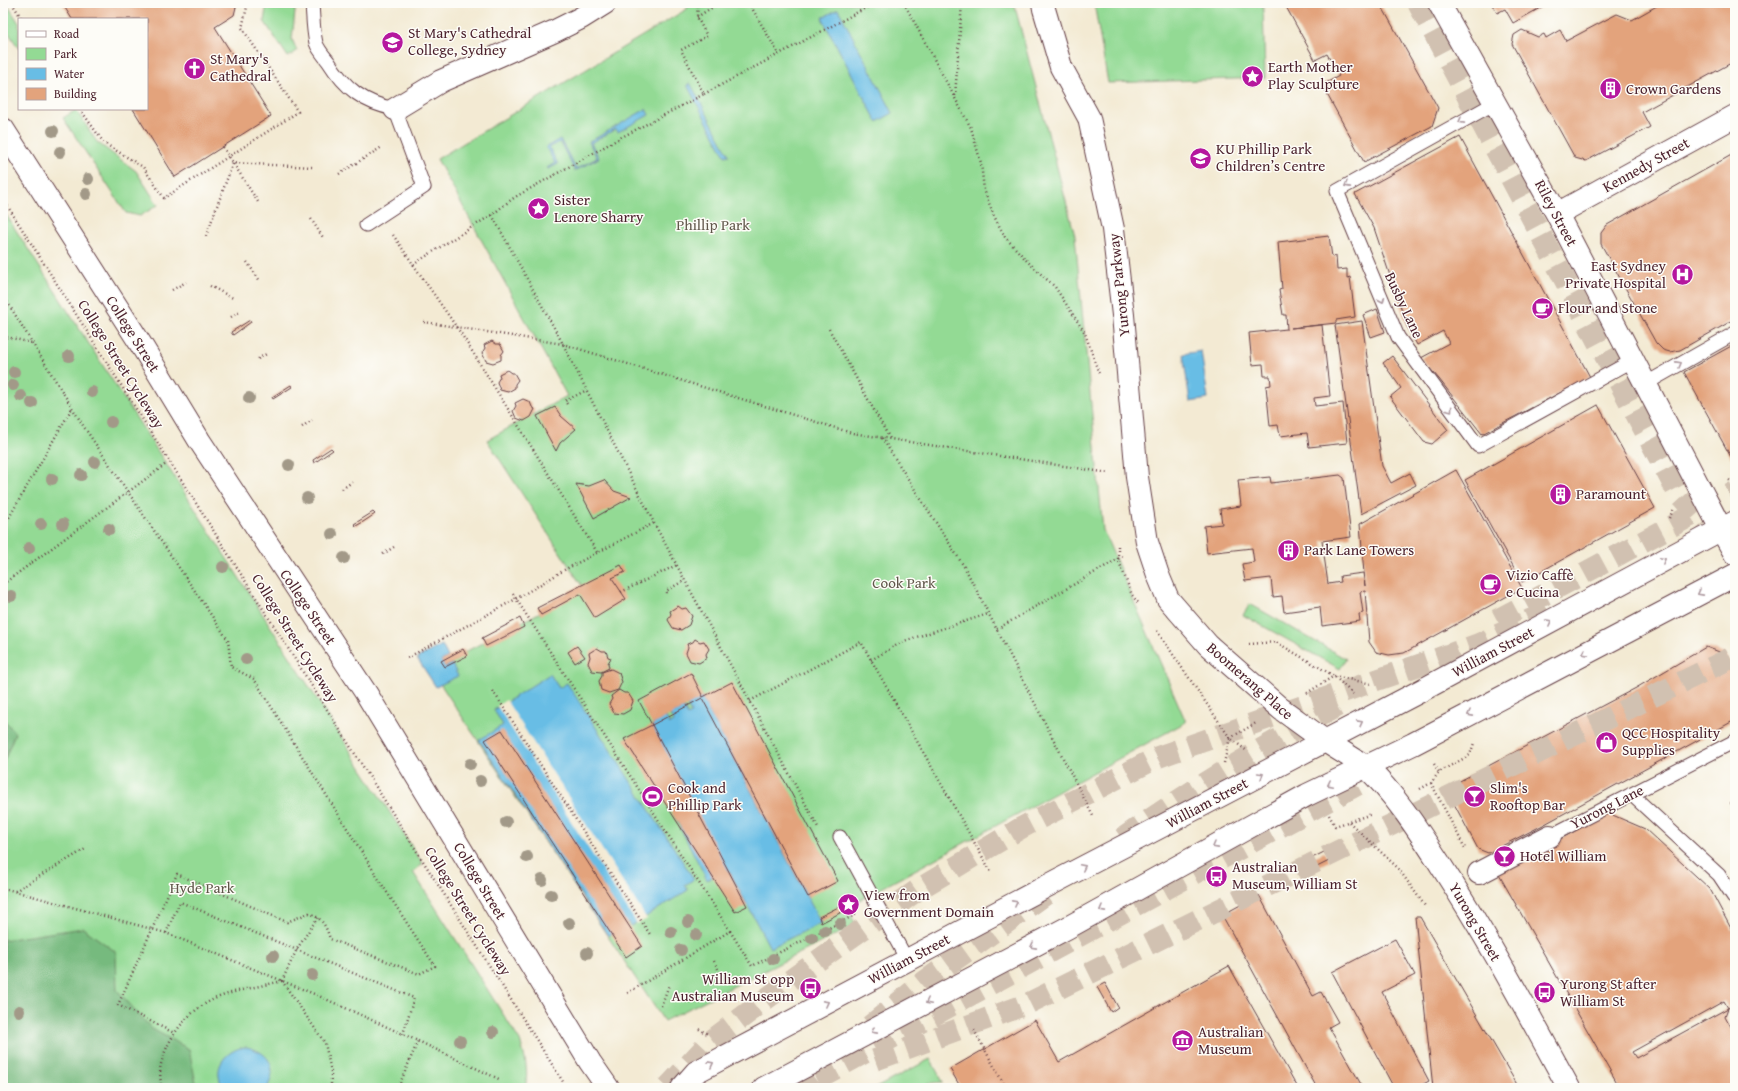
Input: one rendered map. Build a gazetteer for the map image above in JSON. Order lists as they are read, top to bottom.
{
  "streets": {
    "main road": [
      "Kennedy Street",
      "Riley Street",
      "Yurong Parkway",
      "College Street",
      "William Street",
      "Boomerang Place",
      "Yurong Lane",
      "Yurong Street"
    ],
    "lane": ["Busby Lane"],
    "path": ["College Street Cycleway"]
  },
  "crossings": [
    ["Kennedy Street", "Riley Street"],
    ["Riley Street", "Busby Lane"],
    ["Riley Street", "William Street"],
    ["Yurong Parkway", "Boomerang Place"],
    ["William Street", "Boomerang Place"],
    ["Boomerang Place", "Yurong Street"]
  ],
  "parks": ["Phillip Park", "Cook Park", "Hyde Park"],
  "places": {
    "school or university": ["St Mary's Cathedral College, Sydney", "KU Phillip Park Children’s Centre"],
    "church": ["St Mary's Cathedral"],
    "place": ["Earth Mother Play Sculpture", "Sister Lenore Sharry", "View from Government Domain"],
    "building": ["Crown Gardens", "Paramount", "Park Lane Towers"],
    "hospital": ["East Sydney Private Hospital"],
    "cafe": ["Flour and Stone", "Vizio Caffè e Cucina"],
    "shop": ["QCC Hospitality Supplies"],
    "sports": ["Cook and Phillip Park"],
    "bar": ["Slim's Rooftop Bar", "Hotel William"],
    "bus stop": ["Australian Museum, William St", "William St opp Australian Museum", "Yurong St after William St"],
    "museum": ["Australian Museum"]
  },
  "legend": [
    "Road",
    "Park",
    "Water",
    "Building"
  ]
}
